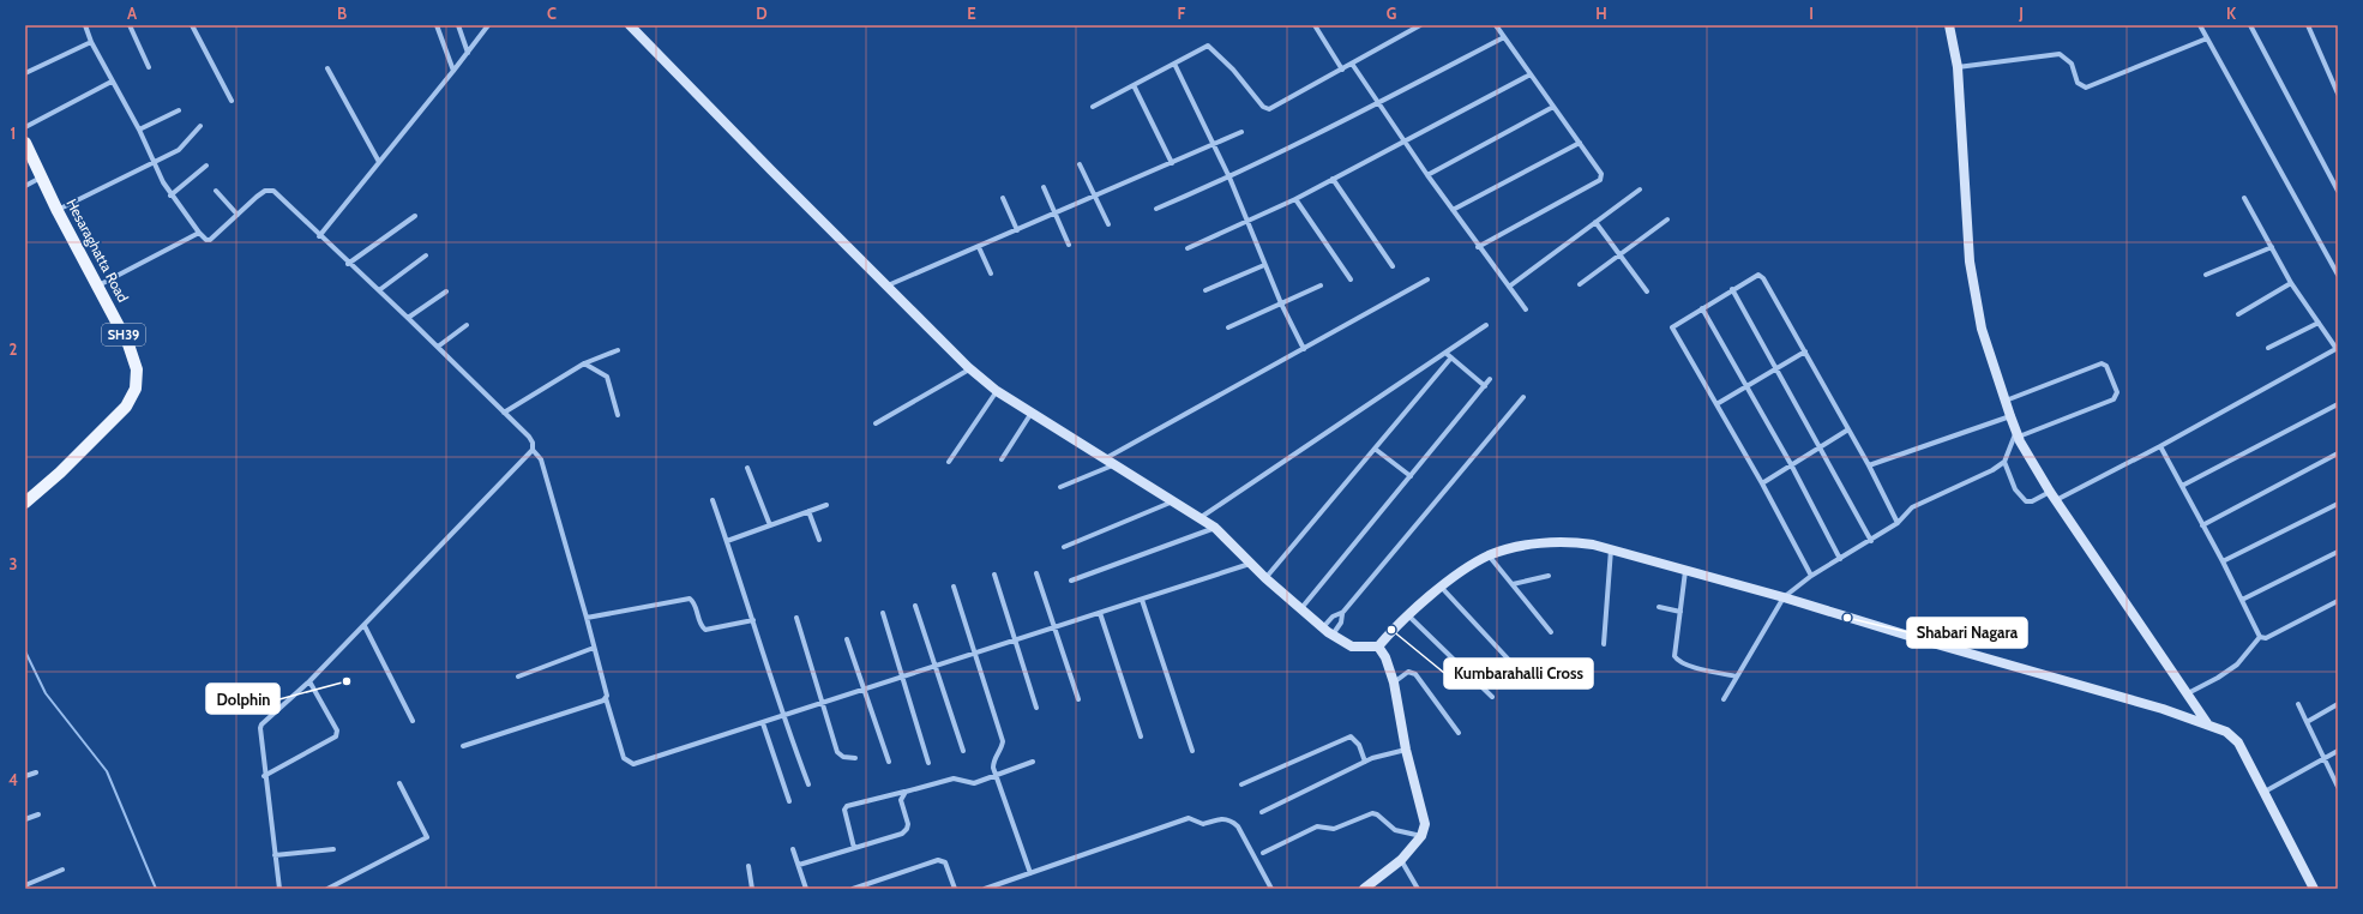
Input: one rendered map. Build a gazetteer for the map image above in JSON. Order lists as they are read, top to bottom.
{
  "streets": {
    "main road": ["Hesaraghatta Road", "SH39"]
  },
  "places": ["Shabari Nagara", "Kumbarahalli Cross", "Dolphin"],
  "grid": {
    "columns": [
      "A",
      "B",
      "C",
      "D",
      "E",
      "F",
      "G",
      "H",
      "I",
      "J",
      "K"
    ],
    "rows": [
      "1",
      "2",
      "3",
      "4"
    ]
  }
}
